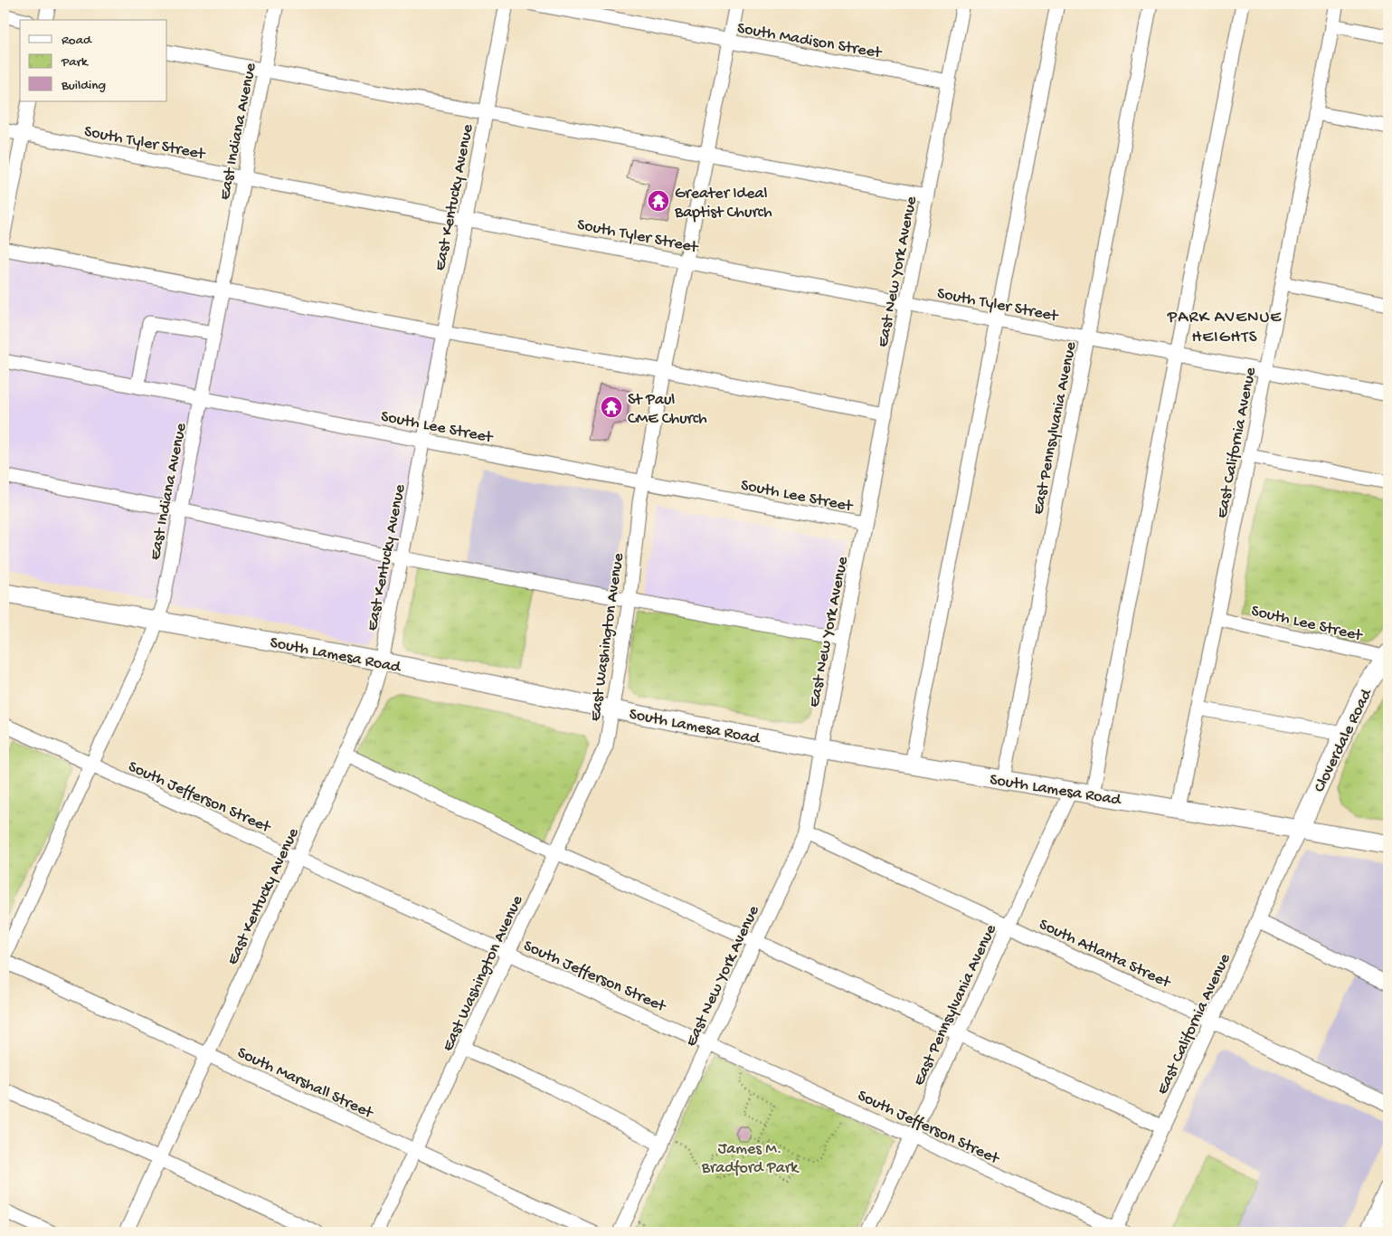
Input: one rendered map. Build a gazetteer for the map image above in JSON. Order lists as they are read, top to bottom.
{
  "streets": {
    "main road": ["South Lamesa Road", "Cloverdale Road"],
    "street": [
      "South Madison Street",
      "East Indiana Avenue",
      "South Tyler Street",
      "East Kentucky Avenue",
      "East New York Avenue",
      "South Lee Street",
      "East Pennsylvania Avenue",
      "East California Avenue",
      "East Washington Avenue",
      "South Jefferson Street",
      "South Atlanta Street",
      "South Marshall Street"
    ]
  },
  "crossings": [
    ["South Madison Street", "East New York Avenue"],
    ["South Madison Street", "East Washington Avenue"],
    ["East Indiana Avenue", "South Tyler Street"],
    ["East Indiana Avenue", "South Lee Street"],
    ["East Indiana Avenue", "South Lamesa Road"],
    ["East Indiana Avenue", "South Jefferson Street"],
    ["South Tyler Street", "East Kentucky Avenue"],
    ["South Tyler Street", "East New York Avenue"],
    ["South Tyler Street", "East Pennsylvania Avenue"],
    ["South Tyler Street", "East California Avenue"],
    ["South Tyler Street", "East Washington Avenue"],
    ["East Kentucky Avenue", "South Lee Street"],
    ["East Kentucky Avenue", "South Lamesa Road"],
    ["East Kentucky Avenue", "South Jefferson Street"],
    ["East Kentucky Avenue", "South Marshall Street"],
    ["East New York Avenue", "South Lee Street"],
    ["East New York Avenue", "South Lamesa Road"],
    ["East New York Avenue", "South Jefferson Street"],
    ["East New York Avenue", "South Atlanta Street"],
    ["South Lee Street", "East California Avenue"],
    ["South Lee Street", "East Washington Avenue"],
    ["South Lee Street", "Cloverdale Road"],
    ["East Pennsylvania Avenue", "South Lamesa Road"],
    ["East Pennsylvania Avenue", "South Jefferson Street"],
    ["East Pennsylvania Avenue", "South Atlanta Street"],
    ["East California Avenue", "South Lamesa Road"],
    ["East California Avenue", "Cloverdale Road"],
    ["East California Avenue", "South Jefferson Street"],
    ["East California Avenue", "South Atlanta Street"],
    ["East Washington Avenue", "South Lamesa Road"],
    ["East Washington Avenue", "South Jefferson Street"],
    ["East Washington Avenue", "South Marshall Street"],
    ["South Lamesa Road", "Cloverdale Road"]
  ],
  "districts": ["PARK AVENUE HEIGHTS"],
  "parks": ["James M. Bradford Park"],
  "places": {
    "temple": ["Greater Ideal Baptist Church", "St Paul CME Church"]
  },
  "legend": ["Road", "Park", "Building"]
}
